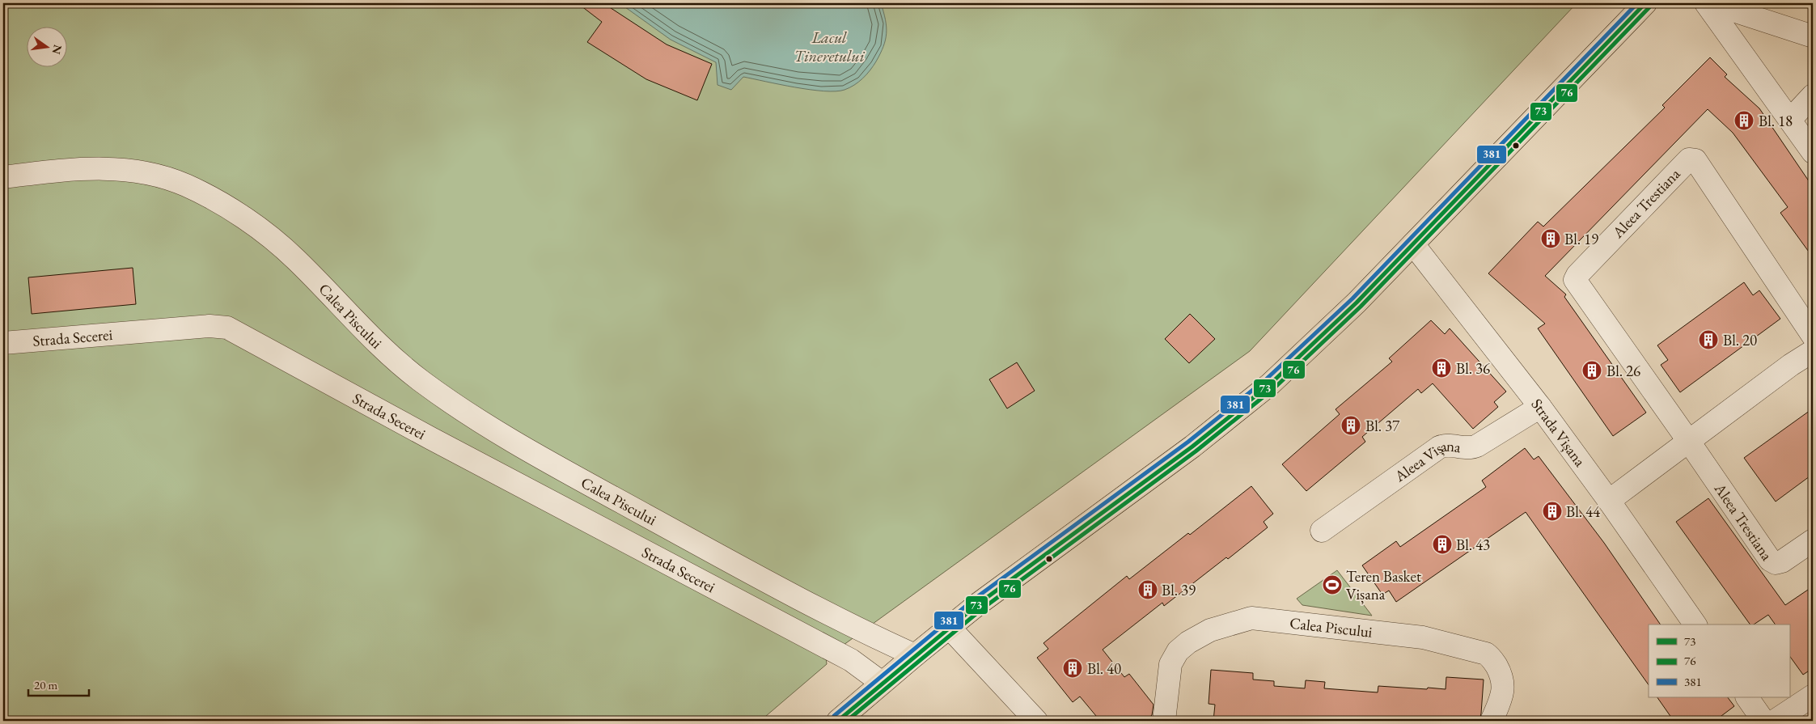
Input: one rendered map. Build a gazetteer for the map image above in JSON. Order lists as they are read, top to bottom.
{
  "streets": {
    "street": [
      "Aleea Trestiana",
      "Calea Piscului",
      "Strada Secerei",
      "Strada Vișana",
      "Aleea Vișana"
    ]
  },
  "crossings": [
    ["Strada Vișana", "Aleea Vișana"]
  ],
  "water": ["Lacul Tineretului"],
  "places": {
    "building": [
      "Bl. 18",
      "Bl. 19",
      "Bl. 20",
      "Bl. 36",
      "Bl. 26",
      "Bl. 37",
      "Bl. 44",
      "Bl. 43",
      "Bl. 39",
      "Bl. 40"
    ],
    "sports": ["Teren Basket Vișana"]
  },
  "lines": ["transit line 73", "transit line 381", "transit line 76"],
  "legend": ["73", "76", "381"],
  "scale_bar": "20 m",
  "north": "right"
}
